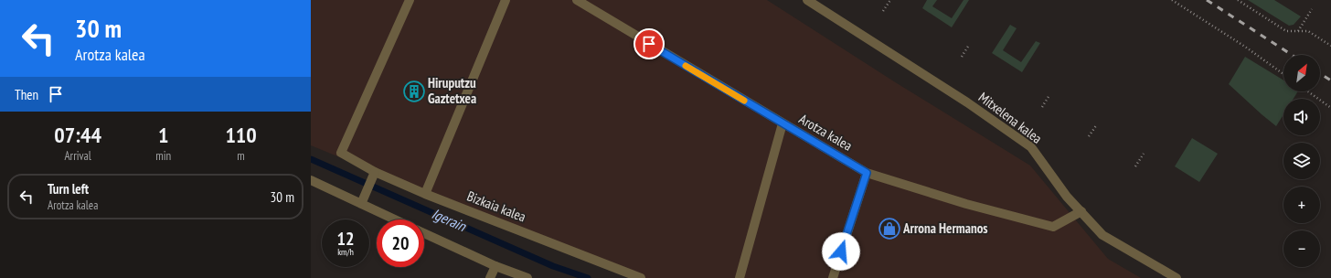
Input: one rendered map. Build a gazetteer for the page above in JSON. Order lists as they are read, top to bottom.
{
  "streets": {
    "street": ["Mitxelena kalea", "Arotza kalea", "Bizkaia kalea"]
  },
  "crossings": [
    ["Mitxelena kalea", "Arotza kalea"]
  ],
  "water": ["Igerain"],
  "places": {
    "building": ["Hiruputzu Gaztetxea"],
    "shop": ["Arrona Hermanos"]
  },
  "north": "top right",
  "page": {
    "turn": ["30 m", "Arotza kalea"],
    "map_buttons": ["+", "−"],
    "then": "Then",
    "eta": [
      "07:44",
      "Arrival",
      "1",
      "min",
      "110",
      "m"
    ],
    "list": [
      {
        "name": "Turn left",
        "note": "Arotza kalea",
        "value": "30 m"
      }
    ],
    "speed": "12 km/h",
    "limit": "20"
  }
}
